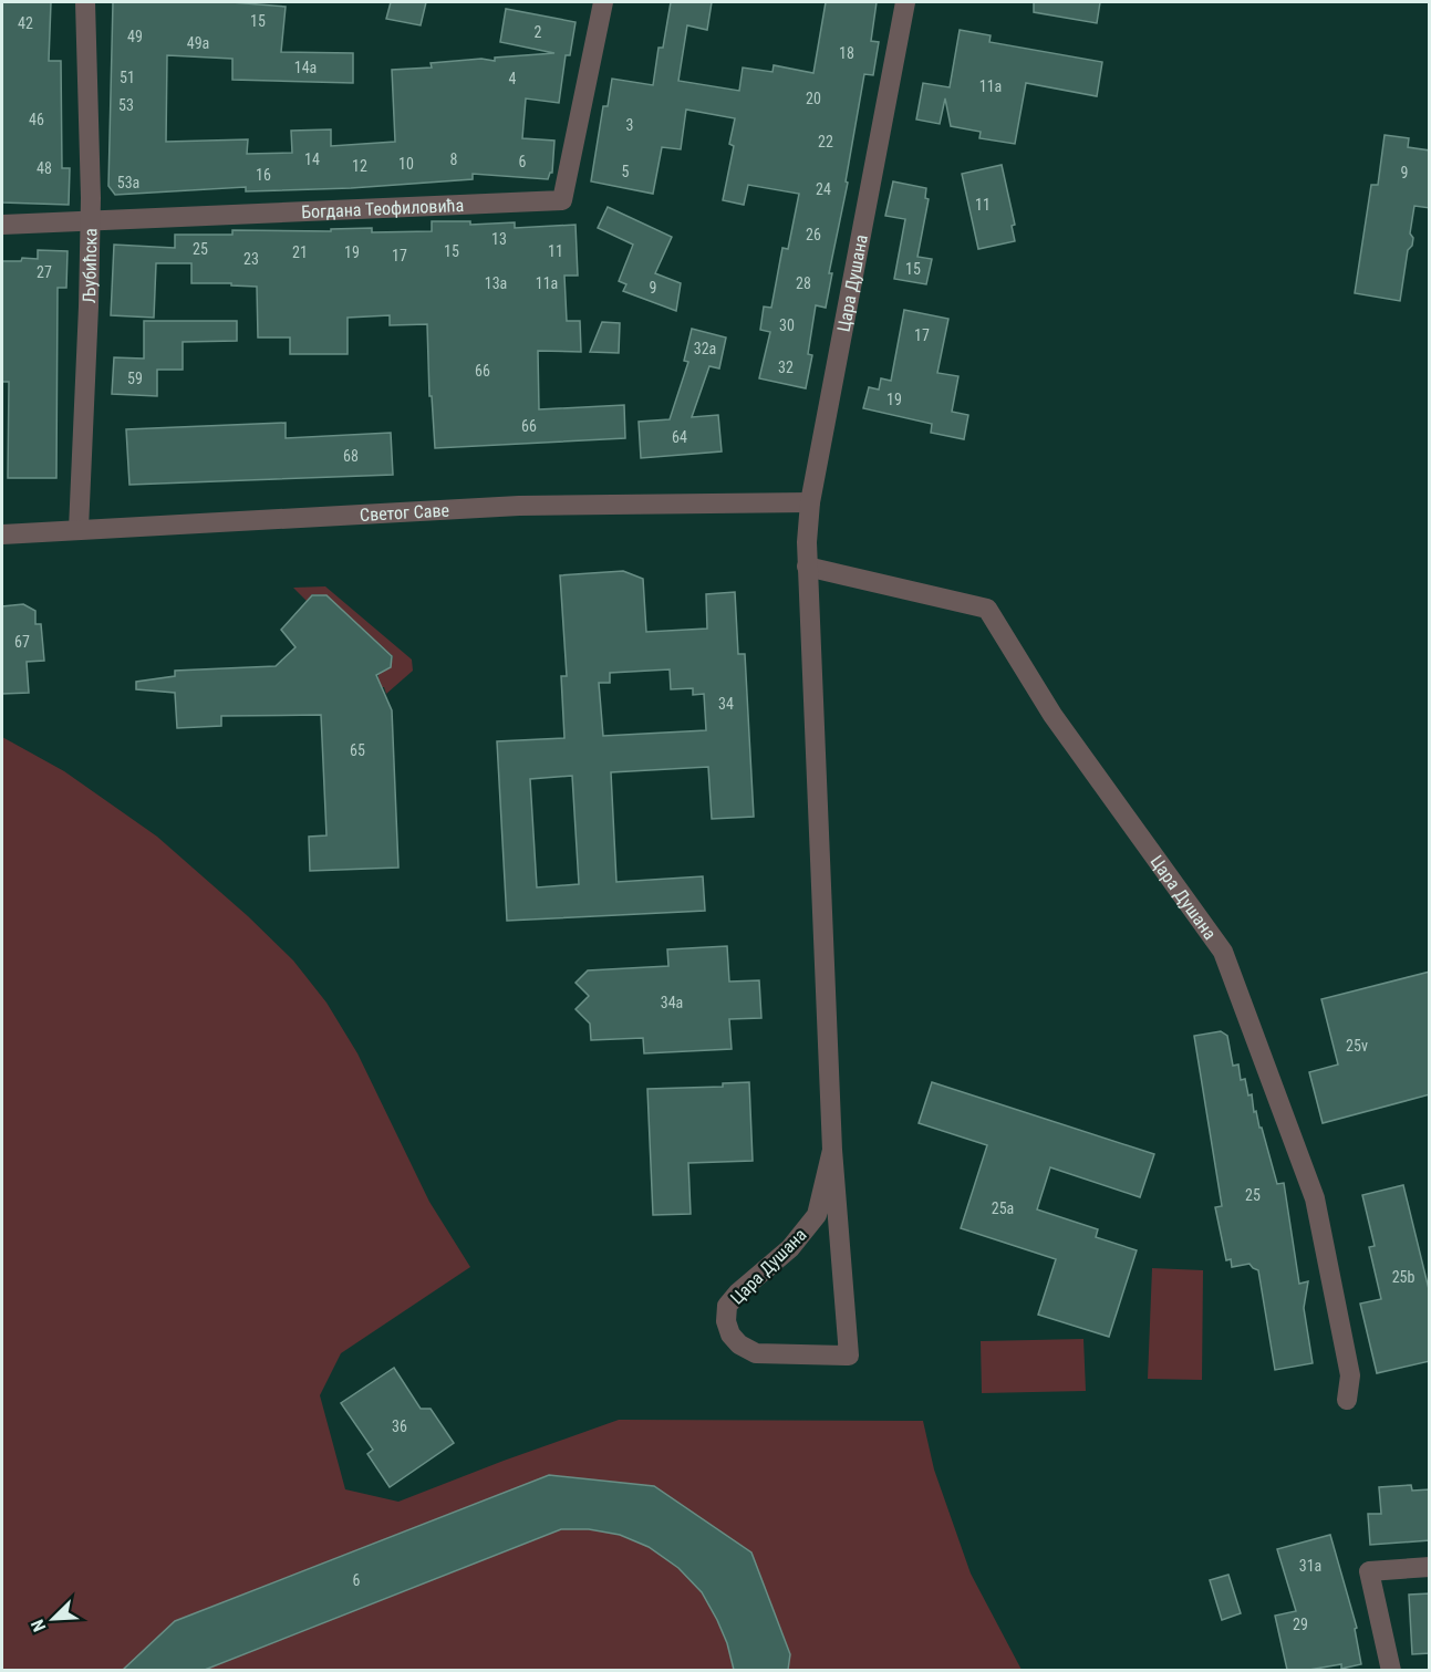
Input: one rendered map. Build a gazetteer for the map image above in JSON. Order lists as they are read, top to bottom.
{
  "streets": {
    "street": [
      "Богдана Теофиловића",
      "Љубићска",
      "Цара Душана",
      "Светог Саве"
    ]
  },
  "crossings": [
    ["Богдана Теофиловића", "Љубићска"],
    ["Љубићска", "Светог Саве"],
    ["Цара Душана", "Светог Саве"]
  ],
  "house_numbers": [
    "15",
    "42",
    "2",
    "49",
    "49a",
    "18",
    "14a",
    "51",
    "4",
    "11a",
    "20",
    "53",
    "46",
    "3",
    "22",
    "14",
    "8",
    "6",
    "10",
    "12",
    "48",
    "5",
    "9",
    "16",
    "53a",
    "24",
    "11",
    "26",
    "13",
    "25",
    "15",
    "11",
    "21",
    "19",
    "17",
    "23",
    "15",
    "27",
    "13a",
    "11a",
    "28",
    "9",
    "30",
    "17",
    "32a",
    "32",
    "66",
    "59",
    "19",
    "66",
    "64",
    "68",
    "67",
    "34",
    "65",
    "34a",
    "25v",
    "25",
    "25a",
    "25b",
    "36",
    "31a",
    "6",
    "29"
  ],
  "north": "bottom left"
}
